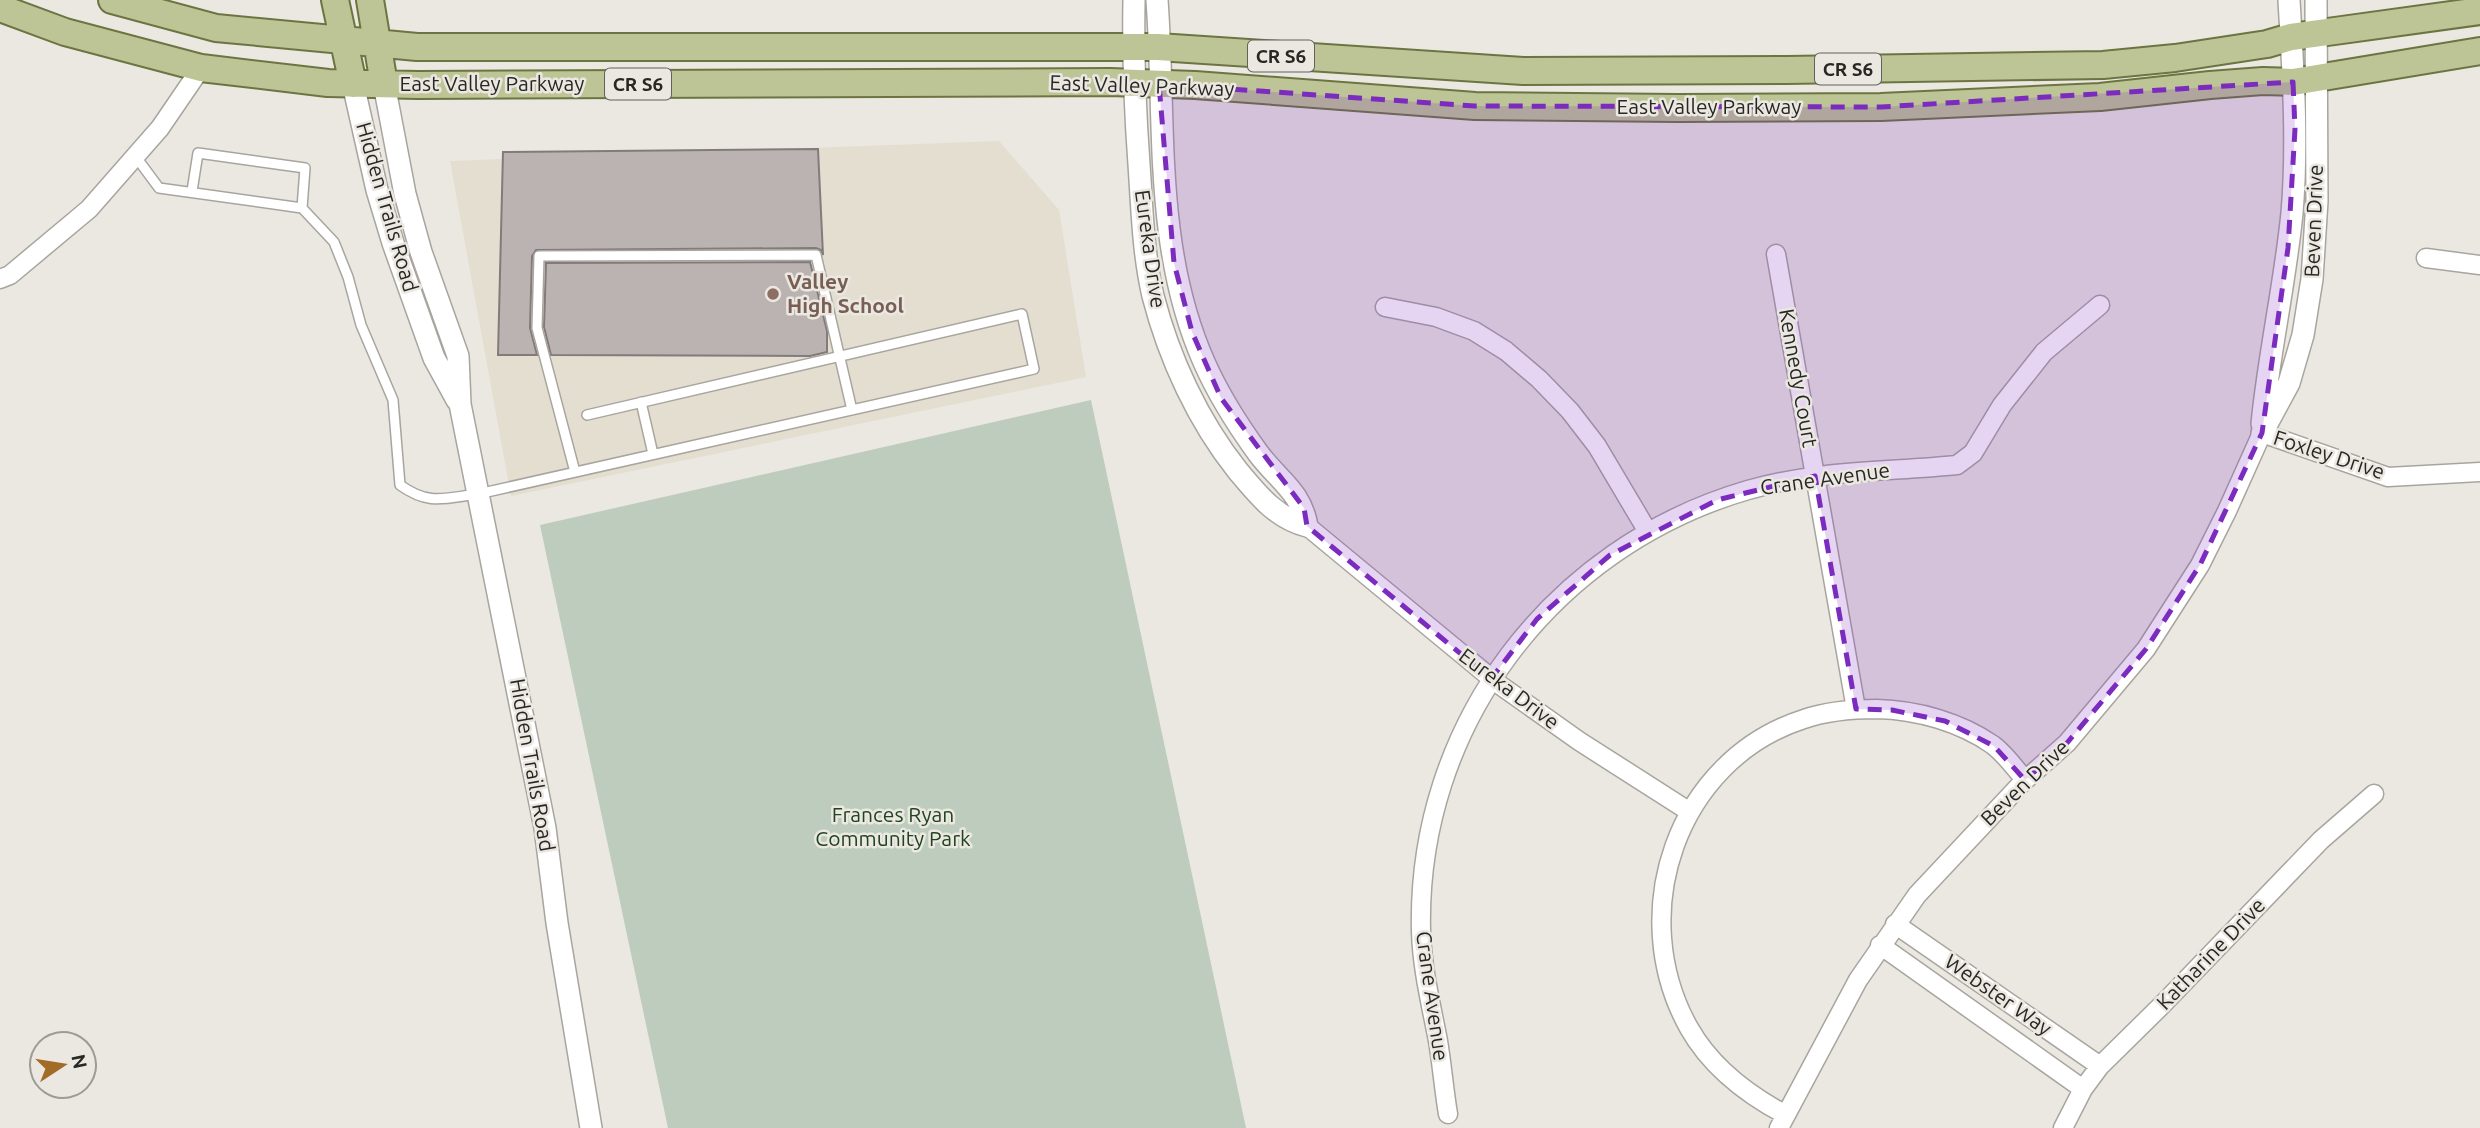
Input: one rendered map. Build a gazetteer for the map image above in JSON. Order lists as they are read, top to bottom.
{
  "streets": {
    "main road": ["CR S6", "East Valley Parkway"],
    "street": [
      "Hidden Trails Road",
      "Beven Drive",
      "Eureka Drive",
      "Kennedy Court",
      "Foxley Drive",
      "Crane Avenue",
      "Katharine Drive",
      "Webster Way"
    ]
  },
  "crossings": [
    ["CR S6", "East Valley Parkway"],
    ["CR S6", "Beven Drive"],
    ["East Valley Parkway", "Hidden Trails Road"],
    ["East Valley Parkway", "Beven Drive"],
    ["East Valley Parkway", "Eureka Drive"],
    ["Beven Drive", "Foxley Drive"],
    ["Beven Drive", "Webster Way"],
    ["Eureka Drive", "Crane Avenue"],
    ["Kennedy Court", "Crane Avenue"],
    ["Katharine Drive", "Webster Way"]
  ],
  "parks": ["Frances Ryan Community Park"],
  "places": ["Valley High School"],
  "north": "right"
}
